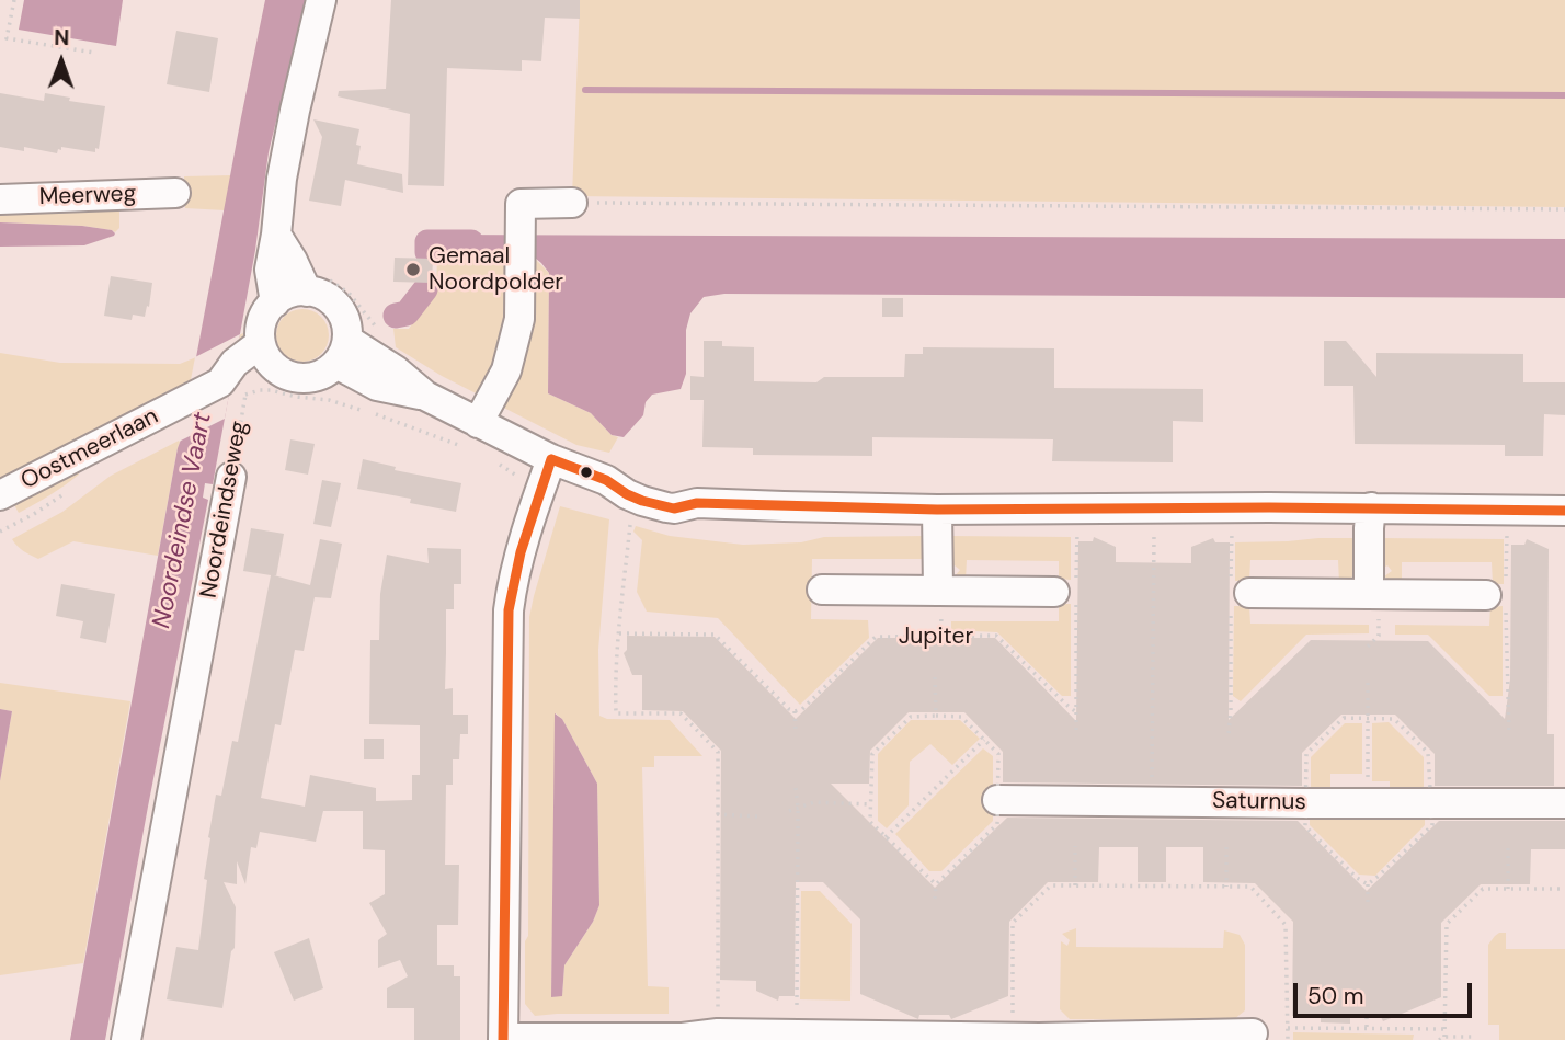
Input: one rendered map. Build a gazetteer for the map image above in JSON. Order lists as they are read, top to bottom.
{
  "streets": {
    "street": [
      "Meerweg",
      "Oostmeerlaan",
      "Noordeindseweg",
      "Jupiter",
      "Saturnus"
    ]
  },
  "water": ["Noordeindse Vaart"],
  "places": ["Gemaal Noordpolder"],
  "scale_bar": "50 m",
  "north": "top"
}
